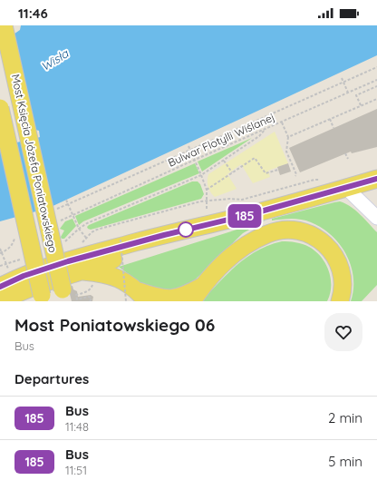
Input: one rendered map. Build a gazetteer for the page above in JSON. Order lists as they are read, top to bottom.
{
  "streets": {
    "main road": ["Most Księcia Józefa Poniatowskiego"],
    "path": ["Bulwar Flotylli Wiślanej"]
  },
  "water": ["Wisła"],
  "lines": ["bus line 185"],
  "page": {
    "status": "11:46",
    "on_map": "185",
    "heading": [
      ["Most Poniatowskiego 06", "Bus"],
      "Departures"
    ],
    "list": [
      {
        "mark": "185",
        "name": "Bus",
        "note": "11:48",
        "value": "2 min"
      },
      {
        "mark": "185",
        "name": "Bus",
        "note": "11:51",
        "value": "5 min"
      }
    ]
  }
}
